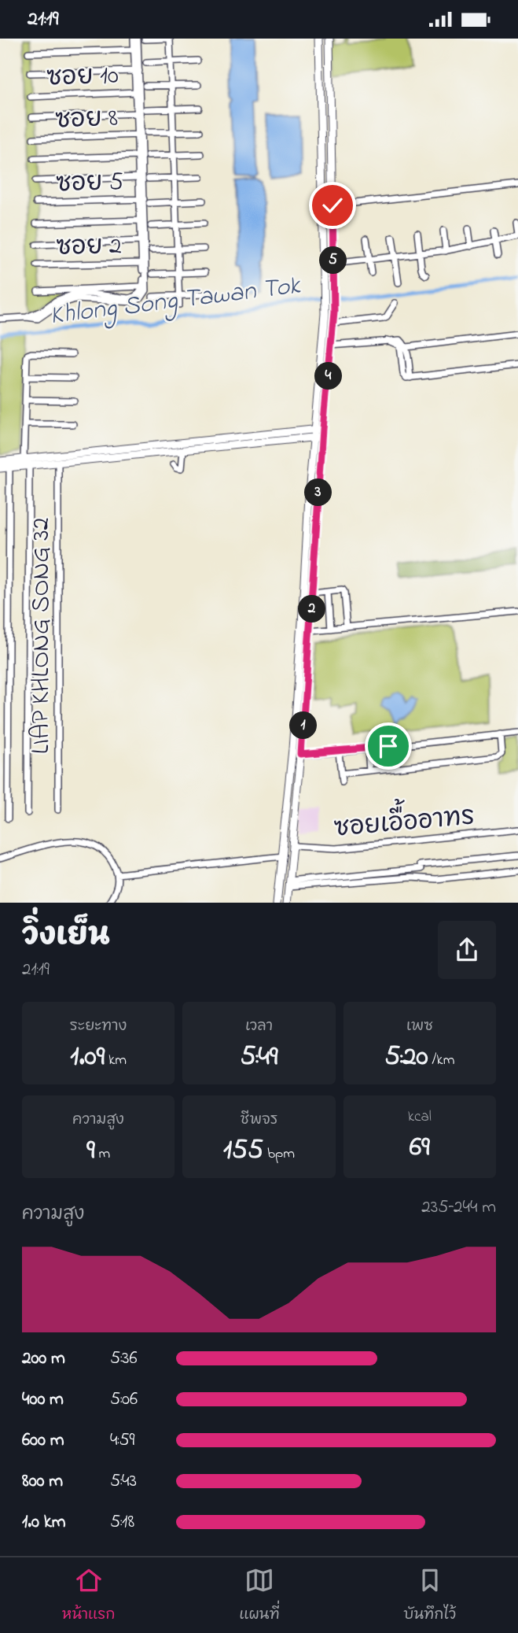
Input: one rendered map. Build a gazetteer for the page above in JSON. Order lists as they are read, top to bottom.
{
  "streets": {
    "street": [
      "ซอย 10",
      "ซอย 8",
      "ซอย 5",
      "ซอย 2",
      "LIAP KHLONG SONG 32",
      "ซอยเอื้ออาทร"
    ]
  },
  "water": ["Khlong Song Tawan Tok"],
  "page": {
    "status": "21:19",
    "pins": [
      "5",
      "4",
      "3",
      "2",
      "1"
    ],
    "heading": ["วิ่งเย็น", "21:19"],
    "stats": [
      ["ระยะทาง", "1.09 km"],
      ["เวลา", "5:49"],
      ["เพซ", "5:20 /km"],
      ["ความสูง", "9 m"],
      ["ชีพจร", "155 bpm"],
      ["kcal", "69"]
    ],
    "chart": ["ความสูง", "235–244 m"],
    "list": [
      {
        "name": "200 m",
        "note": "5:36"
      },
      {
        "name": "400 m",
        "note": "5:06"
      },
      {
        "name": "600 m",
        "note": "4:59"
      },
      {
        "name": "800 m",
        "note": "5:43"
      },
      {
        "name": "1.0 km",
        "note": "5:18"
      }
    ],
    "tabs": ["หน้าแรก", "แผนที่", "บันทึกไว้"]
  }
}
